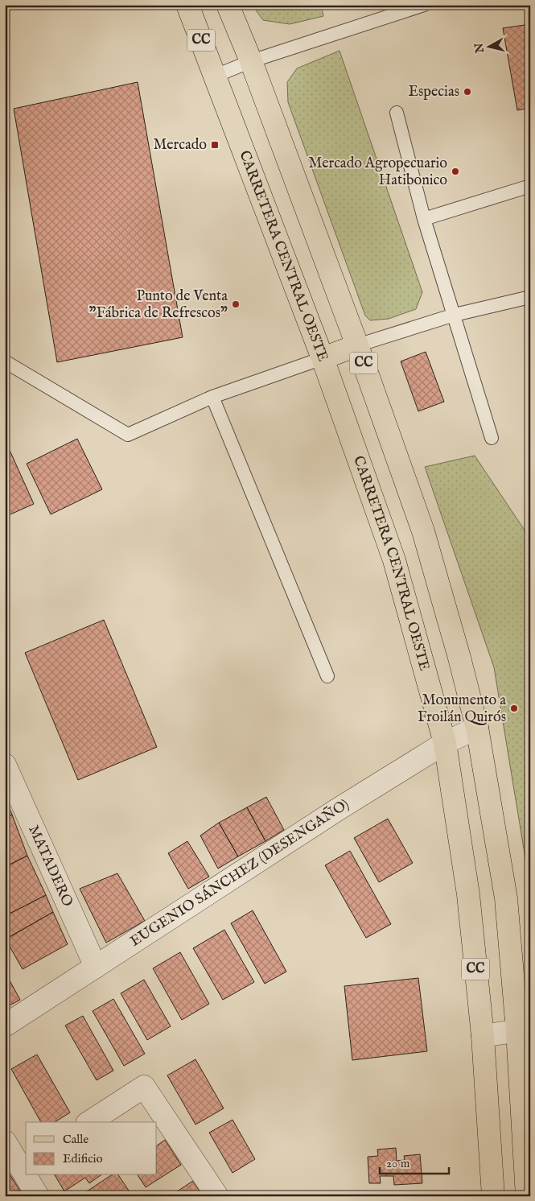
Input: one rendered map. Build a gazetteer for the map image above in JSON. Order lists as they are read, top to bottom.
{
  "streets": {
    "main road": ["CC", "CARRETERA CENTRAL OESTE"],
    "street": ["MATADERO", "EUGENIO SÁNCHEZ (DESENGAÑO)"]
  },
  "crossings": [
    ["CC", "EUGENIO SÁNCHEZ (DESENGAÑO)"],
    ["CARRETERA CENTRAL OESTE", "EUGENIO SÁNCHEZ (DESENGAÑO)"],
    ["MATADERO", "EUGENIO SÁNCHEZ (DESENGAÑO)"]
  ],
  "places": {
    "other": [
      "Especias",
      "Mercado Agropecuario Hatibonico",
      "Punto de Venta \"Fábrica de Refrescos\"",
      "Monumento a Froilán Quirós"
    ],
    "transit": ["Mercado"]
  },
  "legend": ["Calle", "Edificio"],
  "scale_bar": "20 m",
  "north": "left"
}
